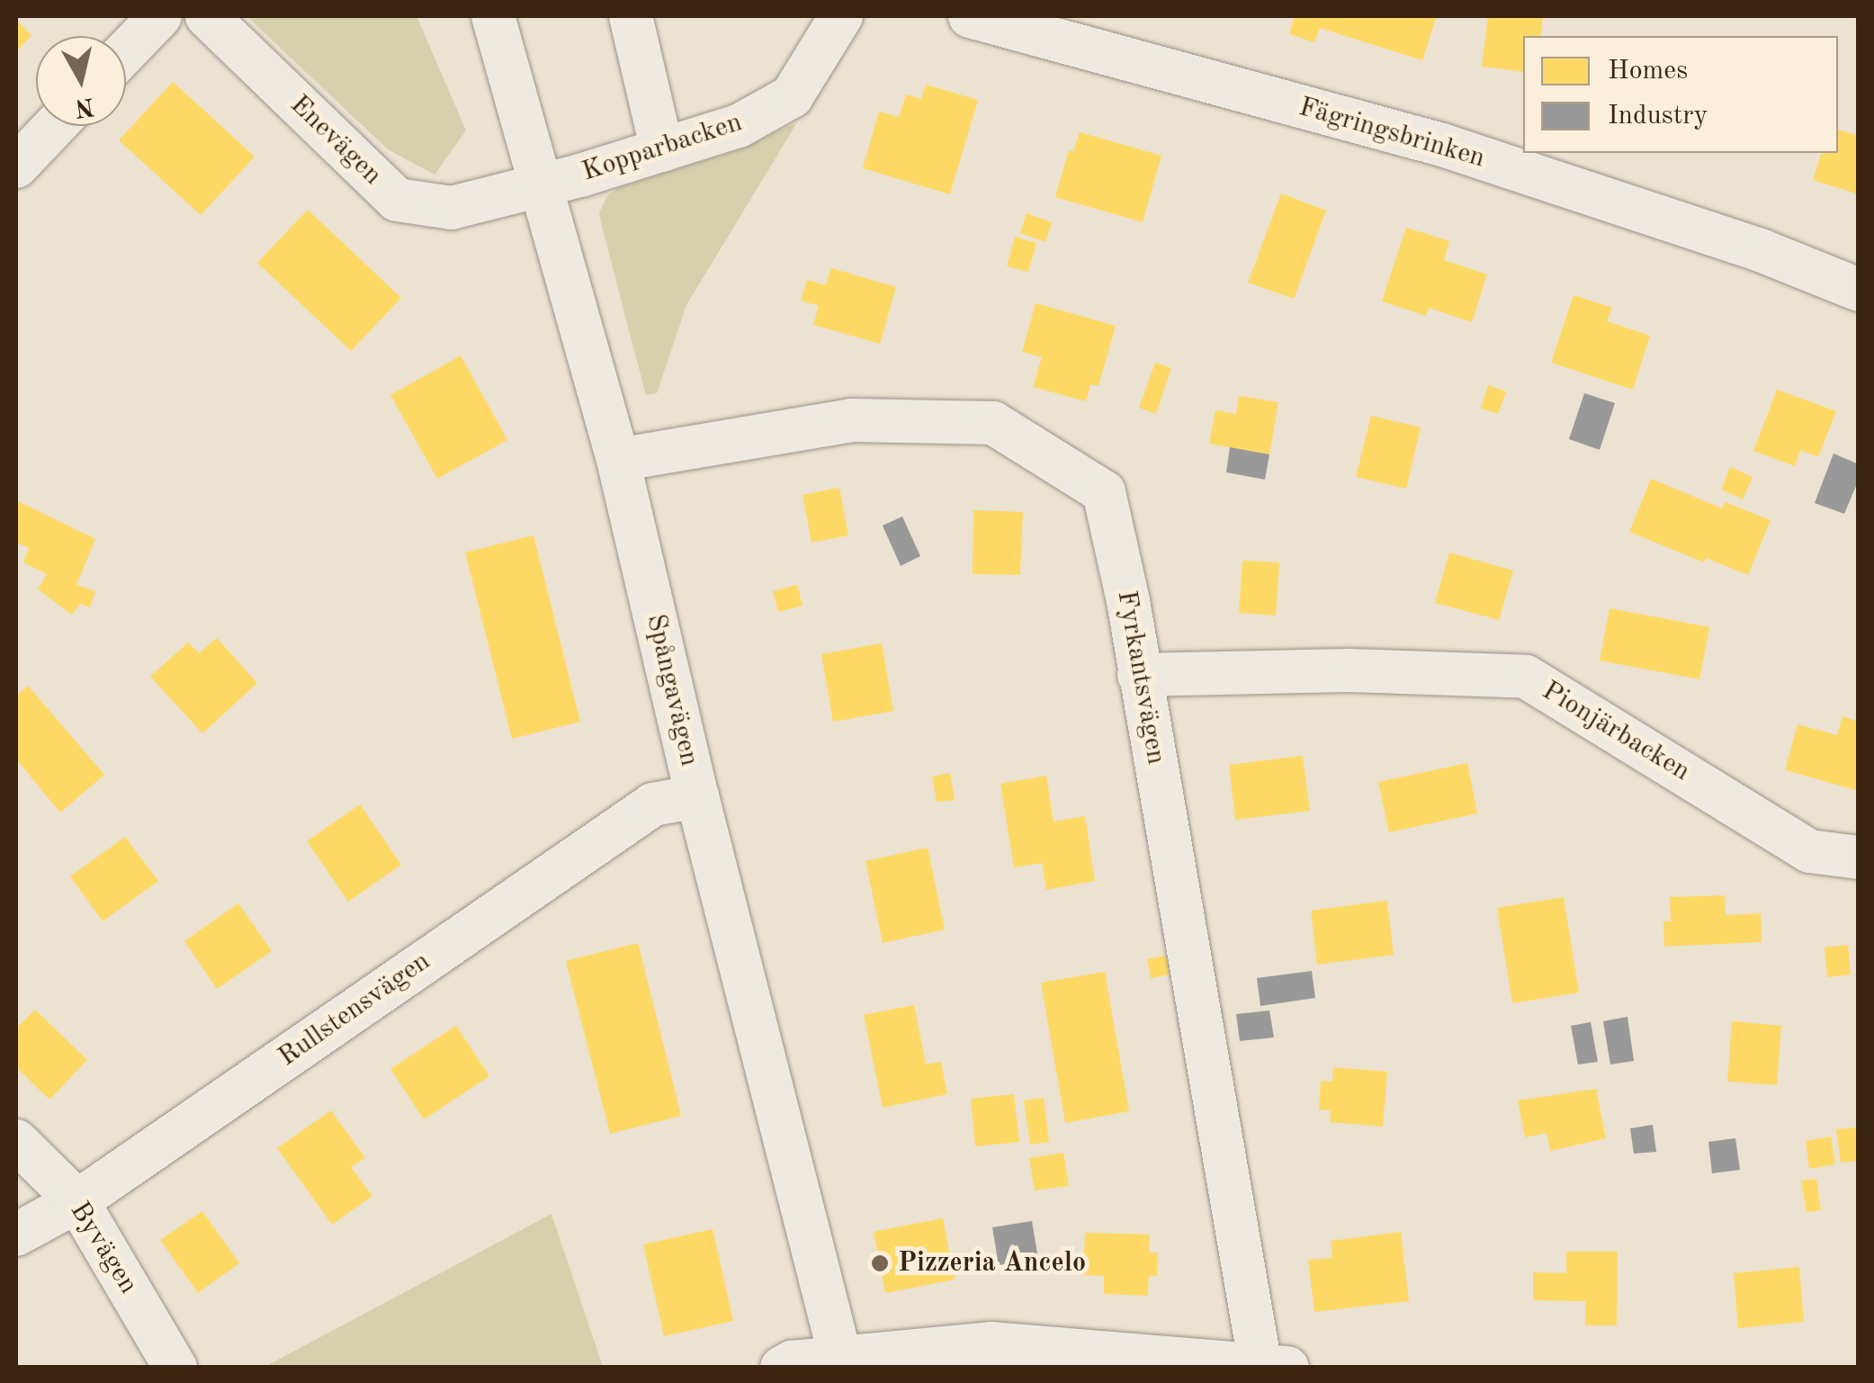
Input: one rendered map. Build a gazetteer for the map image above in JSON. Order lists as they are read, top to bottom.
{
  "streets": {
    "street": [
      "Fägringsbrinken",
      "Enevägen",
      "Kopparbacken",
      "Fyrkantsvägen",
      "Spångavägen",
      "Pionjärbacken",
      "Rullstensvägen",
      "Byvägen"
    ]
  },
  "crossings": [
    ["Enevägen", "Kopparbacken"],
    ["Enevägen", "Spångavägen"],
    ["Kopparbacken", "Spångavägen"],
    ["Fyrkantsvägen", "Spångavägen"],
    ["Fyrkantsvägen", "Pionjärbacken"],
    ["Spångavägen", "Rullstensvägen"],
    ["Rullstensvägen", "Byvägen"]
  ],
  "places": ["Pizzeria Ancelo"],
  "legend": ["Homes", "Industry"],
  "north": "bottom"
}
